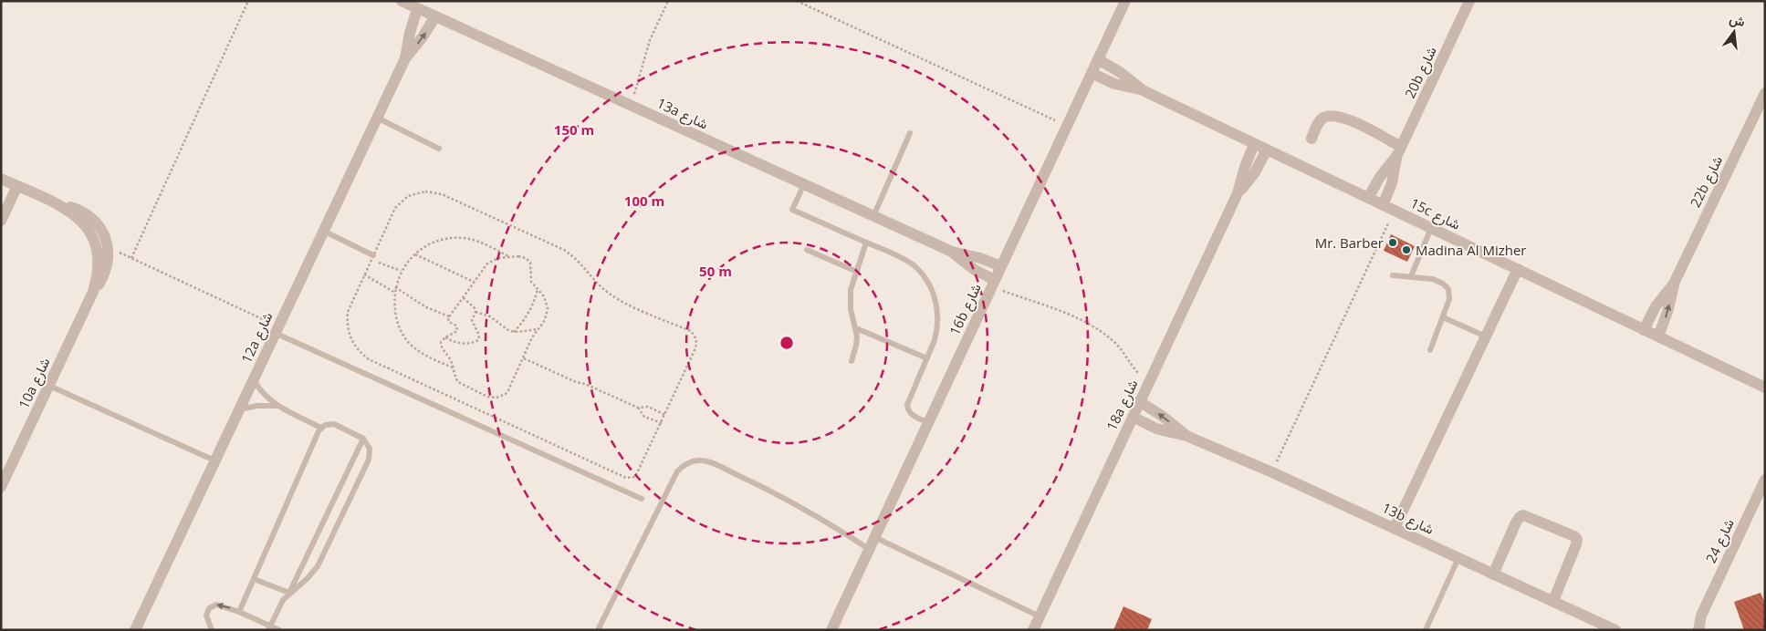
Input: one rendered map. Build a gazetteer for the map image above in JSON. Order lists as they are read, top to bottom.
{
  "streets": {
    "street": [
      "20b شارع",
      "13a شارع",
      "22b شارع",
      "15c شارع",
      "16b شارع",
      "12a شارع",
      "10a شارع",
      "18a شارع",
      "13b شارع",
      "شارع 24"
    ]
  },
  "crossings": [
    ["20b شارع", "15c شارع"],
    ["13a شارع", "16b شارع"],
    ["13a شارع", "12a شارع"],
    ["22b شارع", "15c شارع"],
    ["15c شارع", "16b شارع"],
    ["15c شارع", "18a شارع"],
    ["18a شارع", "13b شارع"]
  ],
  "places": ["Mr. Barber", "Madina Al Mizher"],
  "north": "top",
  "rings": ["150 m", "100 m", "50 m"]
}
